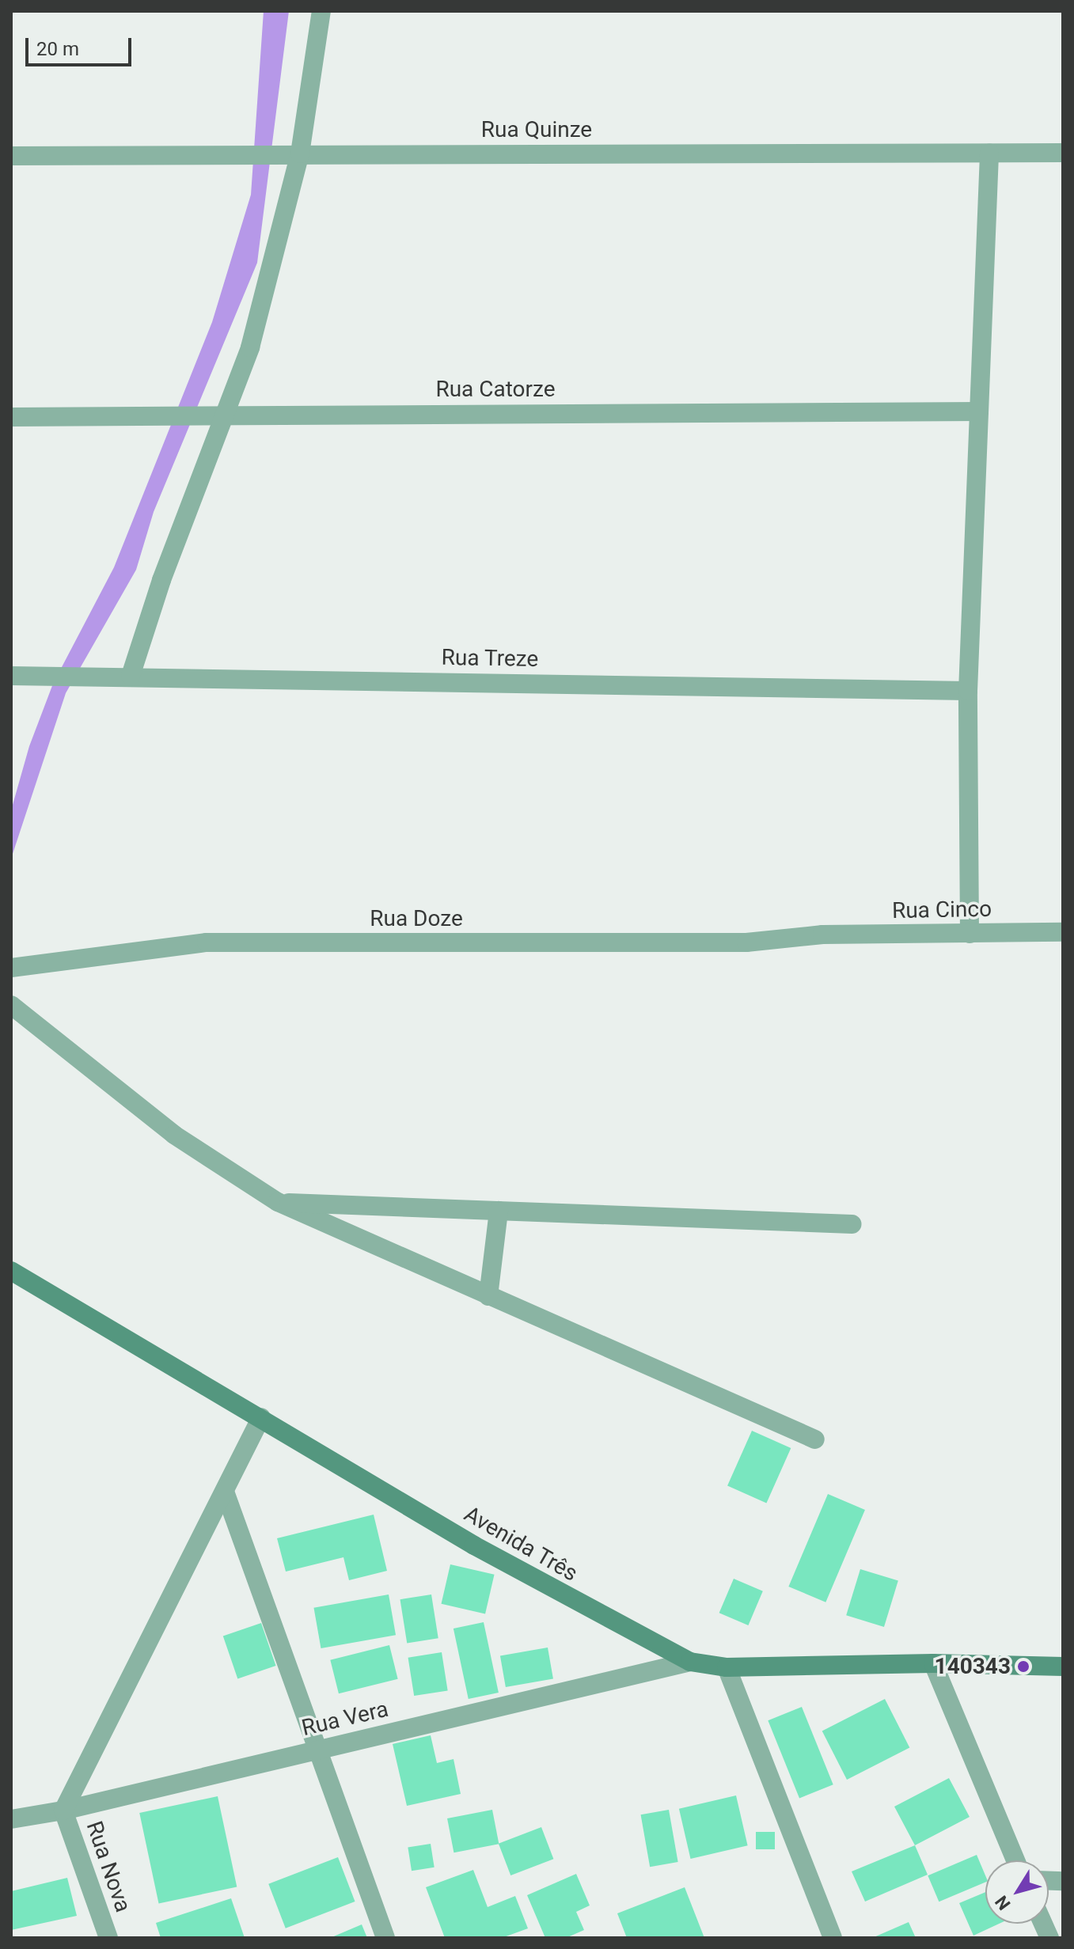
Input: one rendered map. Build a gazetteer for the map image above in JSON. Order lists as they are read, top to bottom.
{
  "streets": {
    "street": [
      "Rua Quinze",
      "Rua Catorze",
      "Rua Treze",
      "Rua Cinco",
      "Rua Doze",
      "Avenida Três",
      "Rua Vera",
      "Rua Nova"
    ]
  },
  "crossings": [
    ["Rua Cinco", "Rua Doze"],
    ["Avenida Três", "Rua Vera"],
    ["Rua Vera", "Rua Nova"]
  ],
  "places": ["140343"],
  "scale_bar": "20 m",
  "north": "bottom left"
}
